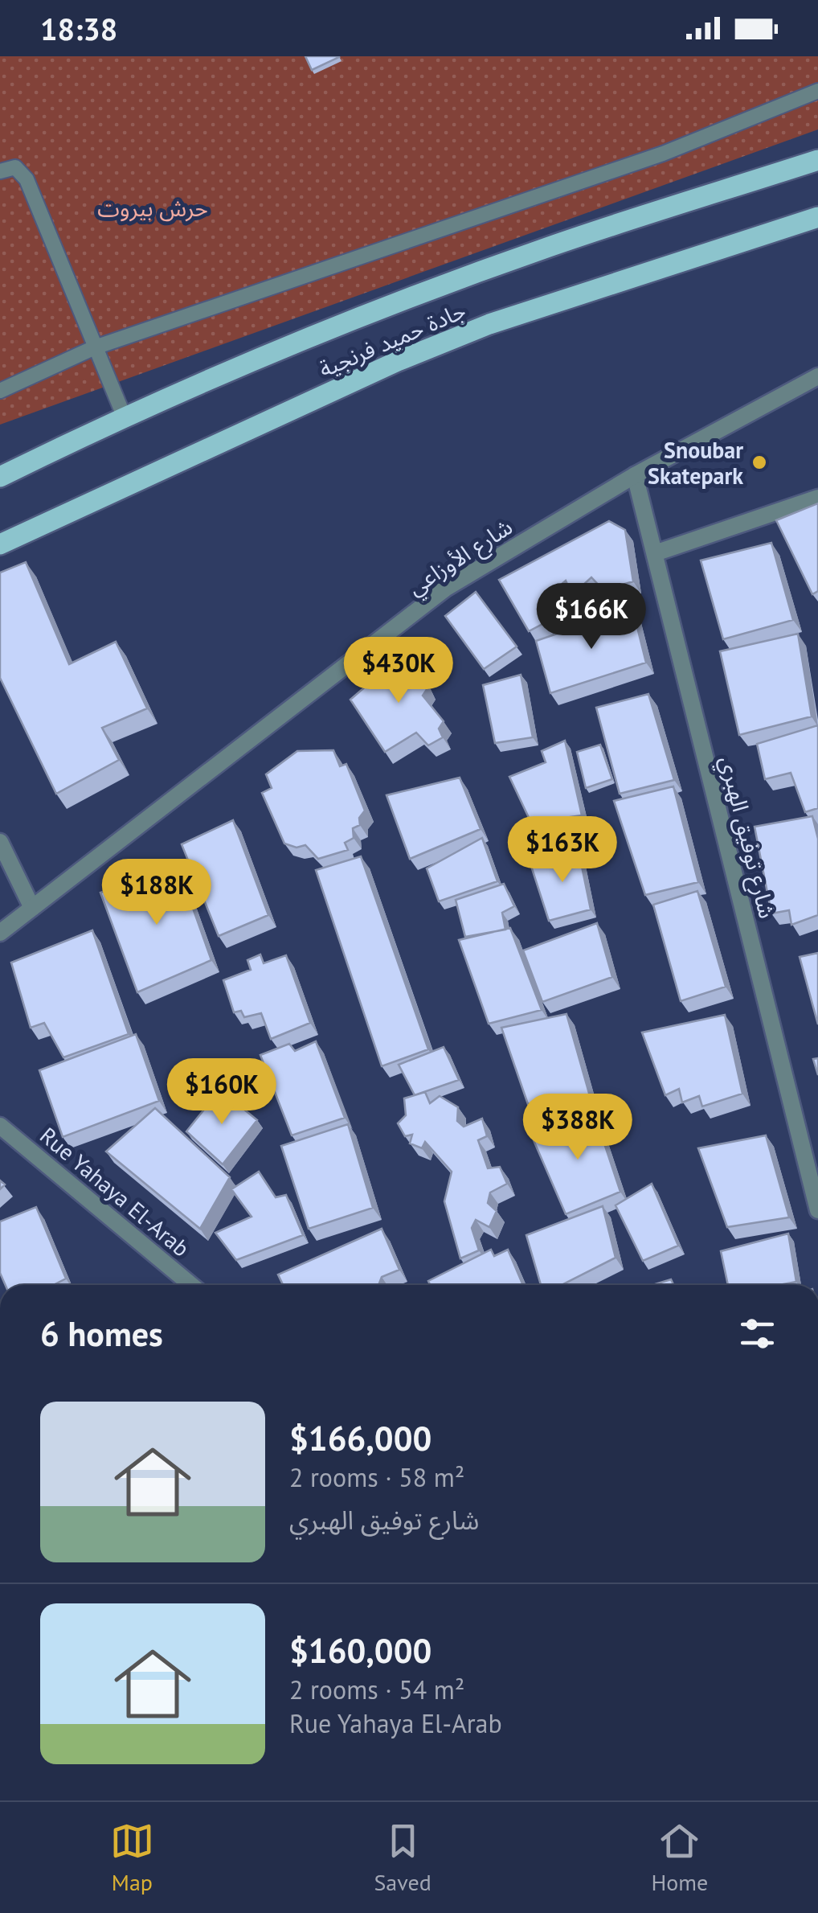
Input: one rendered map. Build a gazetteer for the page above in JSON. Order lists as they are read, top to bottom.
{
  "streets": {
    "main road": ["جادة حميد فرنجية"],
    "street": ["شارع الأوزاعي", "شارع توفيق الهبري", "Rue Yahaya El-Arab"]
  },
  "crossings": [
    ["شارع الأوزاعي", "شارع توفيق الهبري"]
  ],
  "parks": ["حرش بيروت"],
  "places": ["Snoubar Skatepark"],
  "page": {
    "status": "18:38",
    "price": [
      "$166K",
      "$430K",
      "$163K",
      "$188K",
      "$160K",
      "$388K"
    ],
    "heading": "6 homes",
    "list": [
      {
        "name": "$166,000",
        "note": "2 rooms · 58 m² · شارع توفيق الهبري"
      },
      {
        "name": "$160,000",
        "note": "2 rooms · 54 m² · Rue Yahaya El-Arab"
      }
    ],
    "tabs": ["Map", "Saved", "Home"]
  }
}
